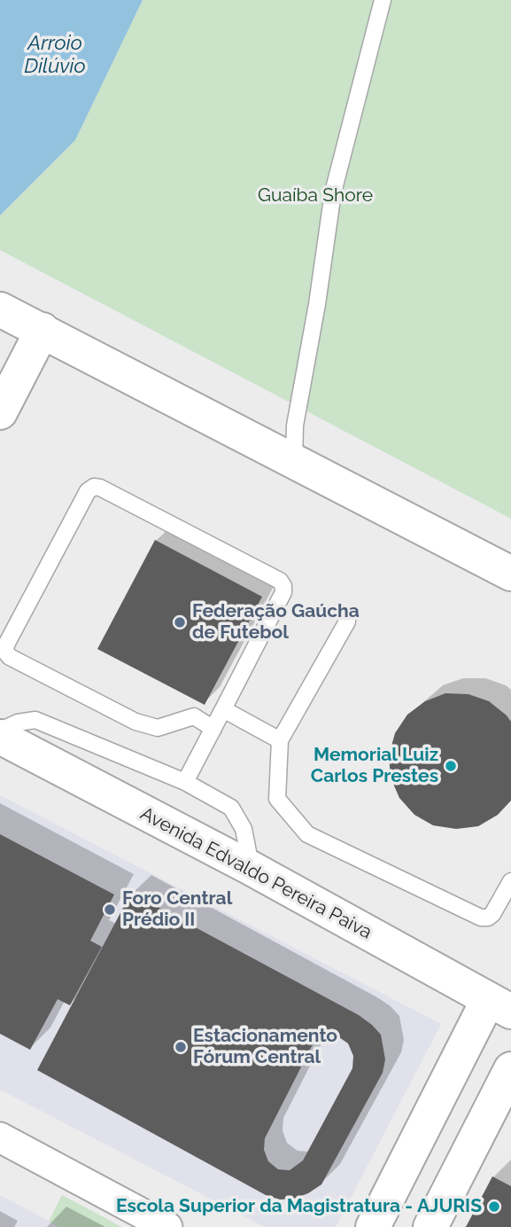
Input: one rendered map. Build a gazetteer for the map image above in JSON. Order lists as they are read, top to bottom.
{
  "streets": {
    "main road": ["Avenida Edvaldo Pereira Paiva"]
  },
  "water": ["Arroio Dilúvio"],
  "parks": ["Guaíba Shore"],
  "places": [
    "Federação Gaúcha de Futebol",
    "Memorial Luiz Carlos Prestes",
    "Foro Central Prédio II",
    "Estacionamento Fórum Central",
    "Escola Superior da Magistratura - AJURIS"
  ]
}
